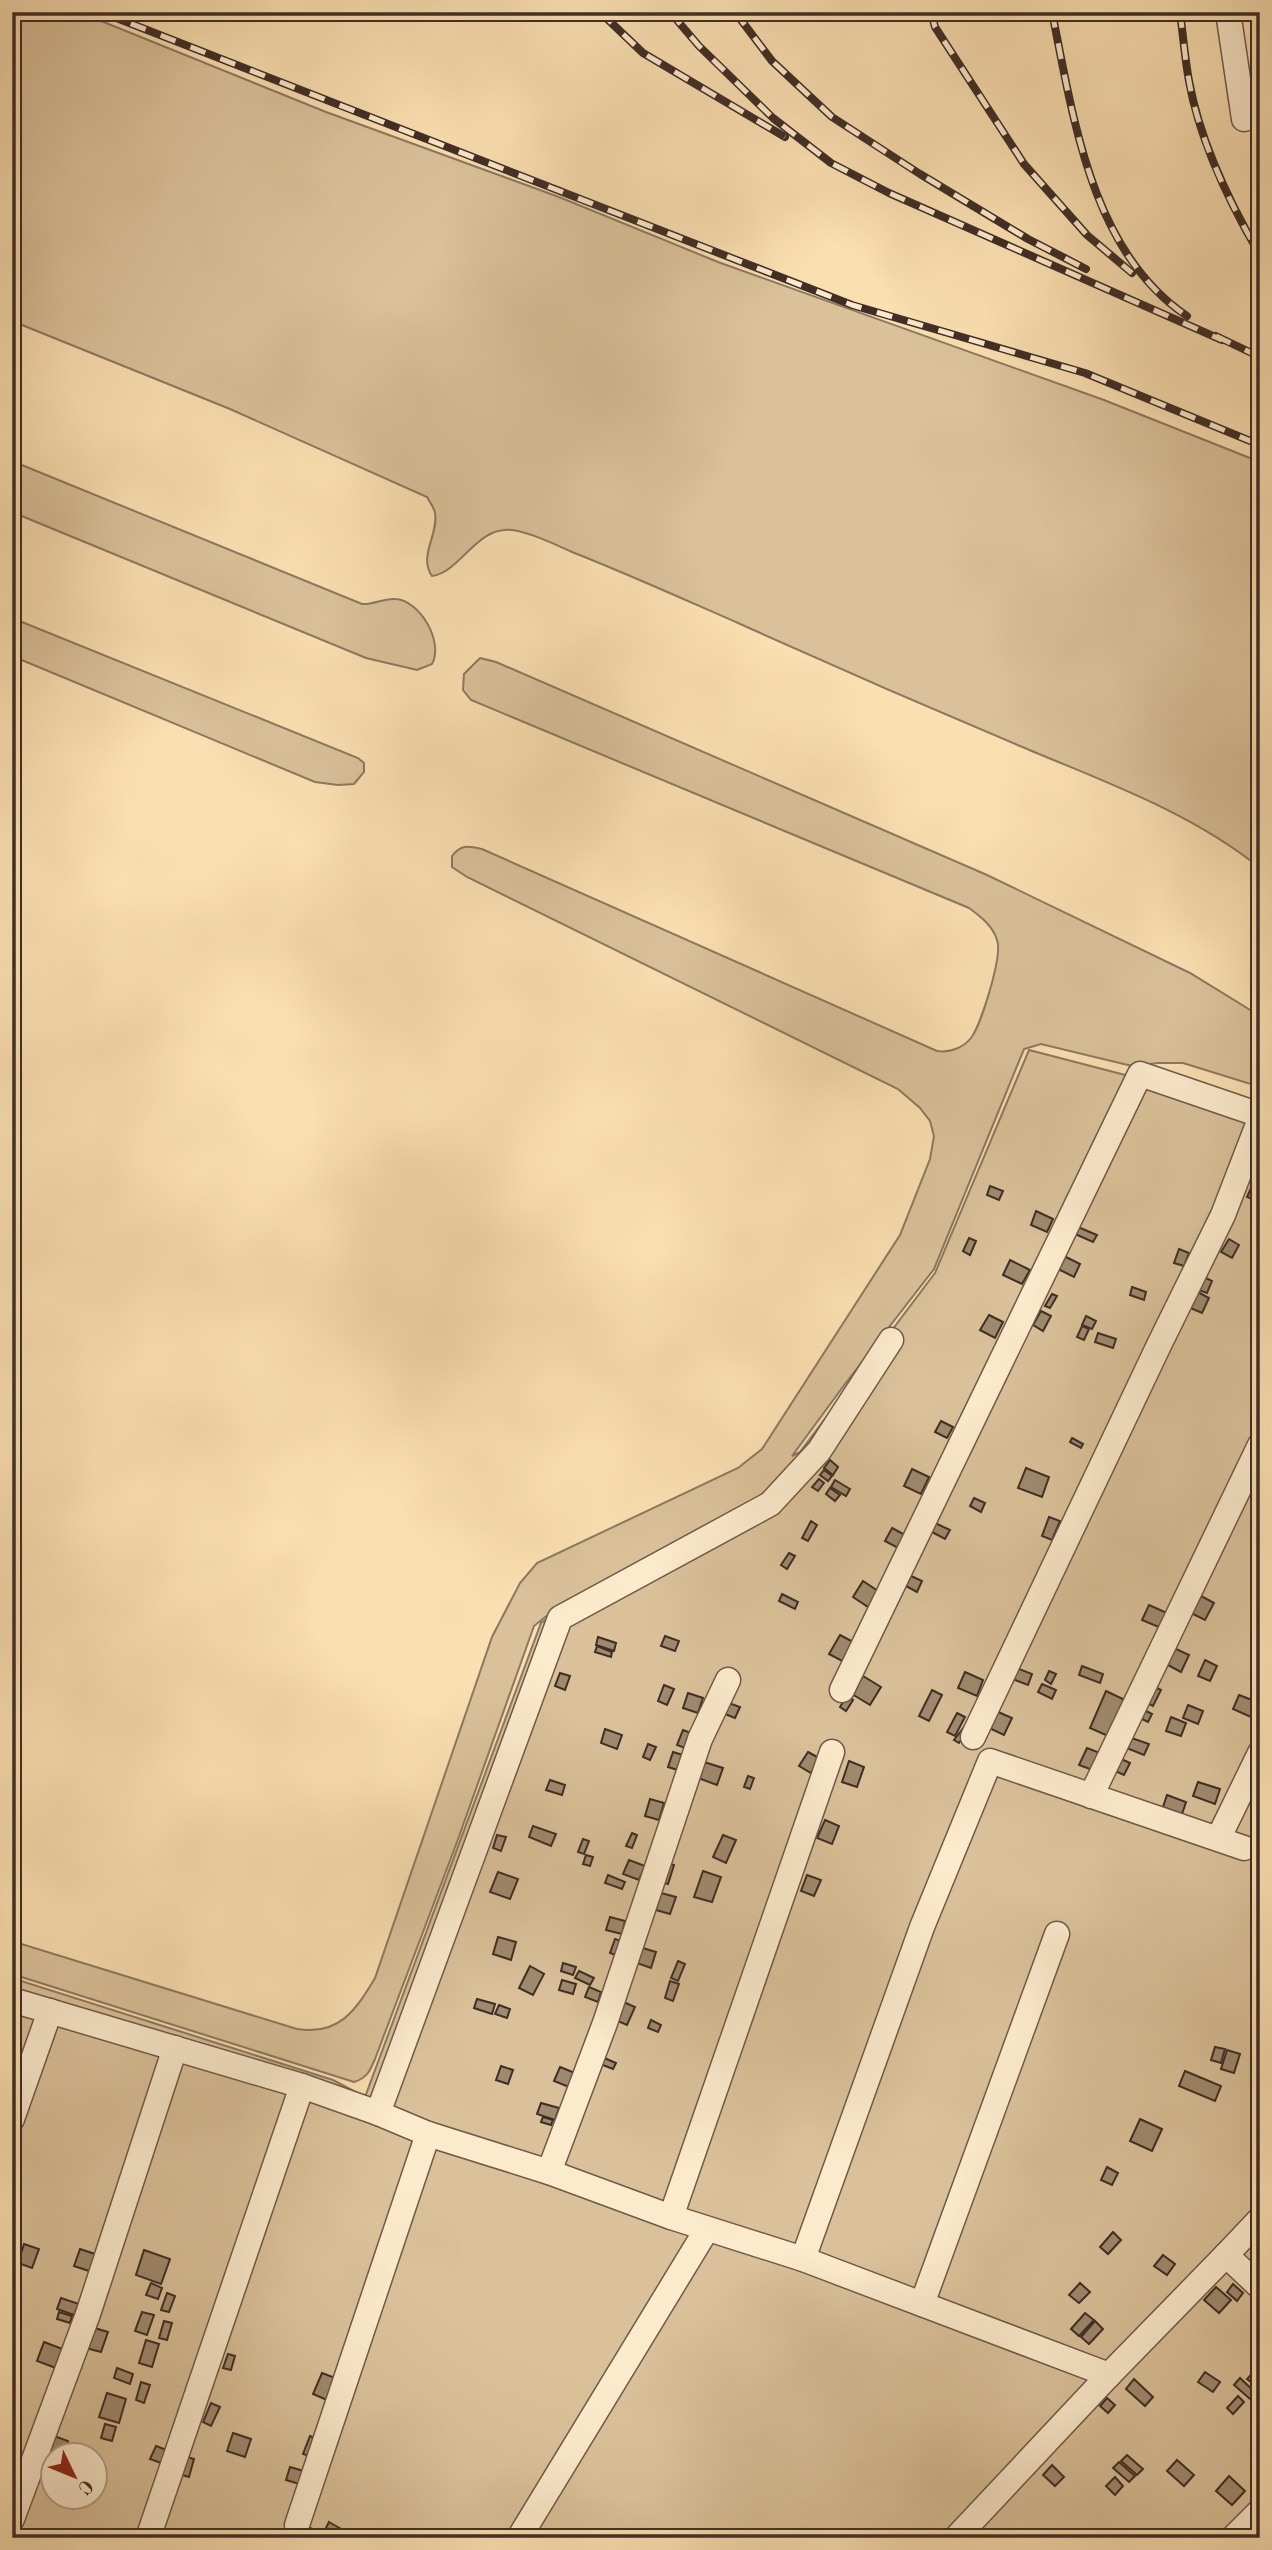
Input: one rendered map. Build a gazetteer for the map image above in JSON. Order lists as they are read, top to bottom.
{
  "north": "bottom right"
}
